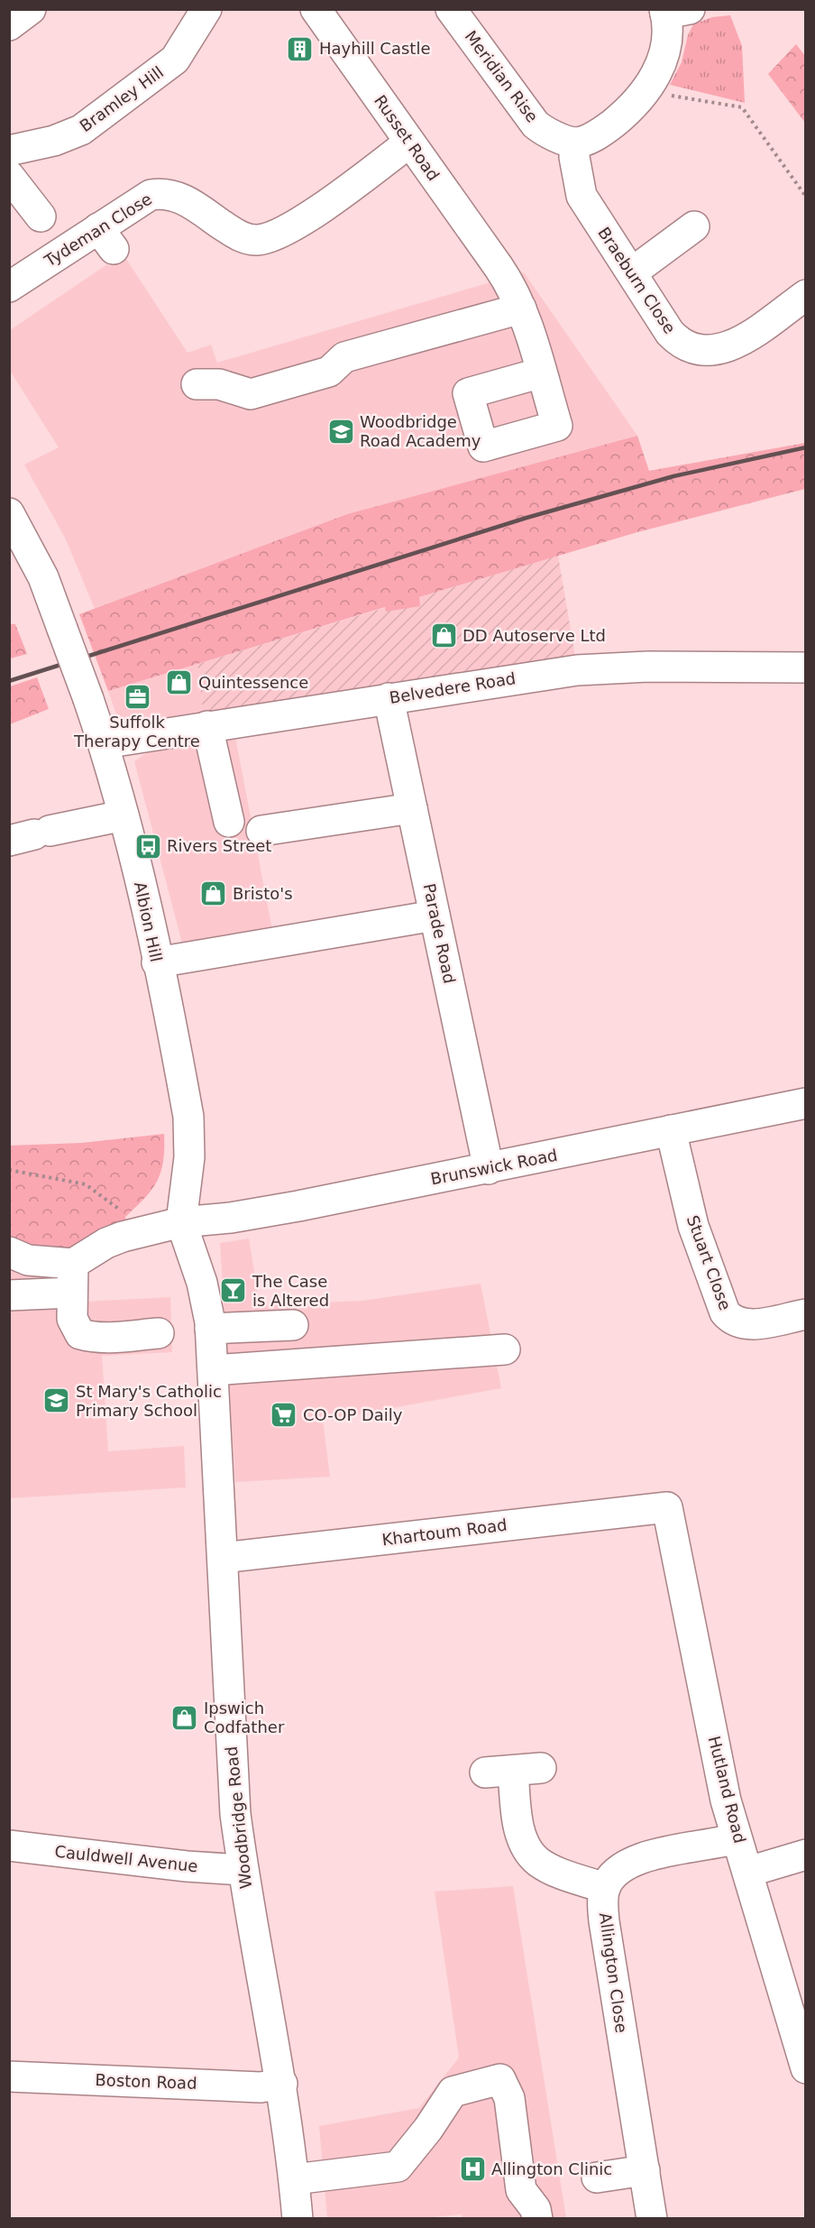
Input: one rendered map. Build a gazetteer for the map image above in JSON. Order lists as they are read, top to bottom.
{
  "streets": {
    "street": [
      "Meridian Rise",
      "Bramley Hill",
      "Russet Road",
      "Tydeman Close",
      "Braeburn Close",
      "Belvedere Road",
      "Albion Hill",
      "Parade Road",
      "Brunswick Road",
      "Stuart Close",
      "Khartoum Road",
      "Hutland Road",
      "Woodbridge Road",
      "Cauldwell Avenue",
      "Allington Close",
      "Boston Road"
    ]
  },
  "crossings": [
    ["Meridian Rise", "Braeburn Close"],
    ["Russet Road", "Tydeman Close"],
    ["Belvedere Road", "Albion Hill"],
    ["Belvedere Road", "Parade Road"],
    ["Albion Hill", "Brunswick Road"],
    ["Albion Hill", "Woodbridge Road"],
    ["Parade Road", "Brunswick Road"],
    ["Brunswick Road", "Stuart Close"],
    ["Brunswick Road", "Woodbridge Road"],
    ["Khartoum Road", "Hutland Road"],
    ["Khartoum Road", "Woodbridge Road"],
    ["Woodbridge Road", "Cauldwell Avenue"],
    ["Woodbridge Road", "Boston Road"]
  ],
  "places": {
    "building": ["Hayhill Castle"],
    "school or university": ["Woodbridge Road Academy", "St Mary's Catholic Primary School"],
    "shop": [
      "DD Autoserve Ltd",
      "Quintessence",
      "Bristo's",
      "Ipswich Codfather"
    ],
    "office": ["Suffolk Therapy Centre"],
    "bus stop": ["Rivers Street"],
    "bar": ["The Case is Altered"],
    "supermarket": ["CO-OP Daily"],
    "hospital": ["Allington Clinic"]
  }
}
